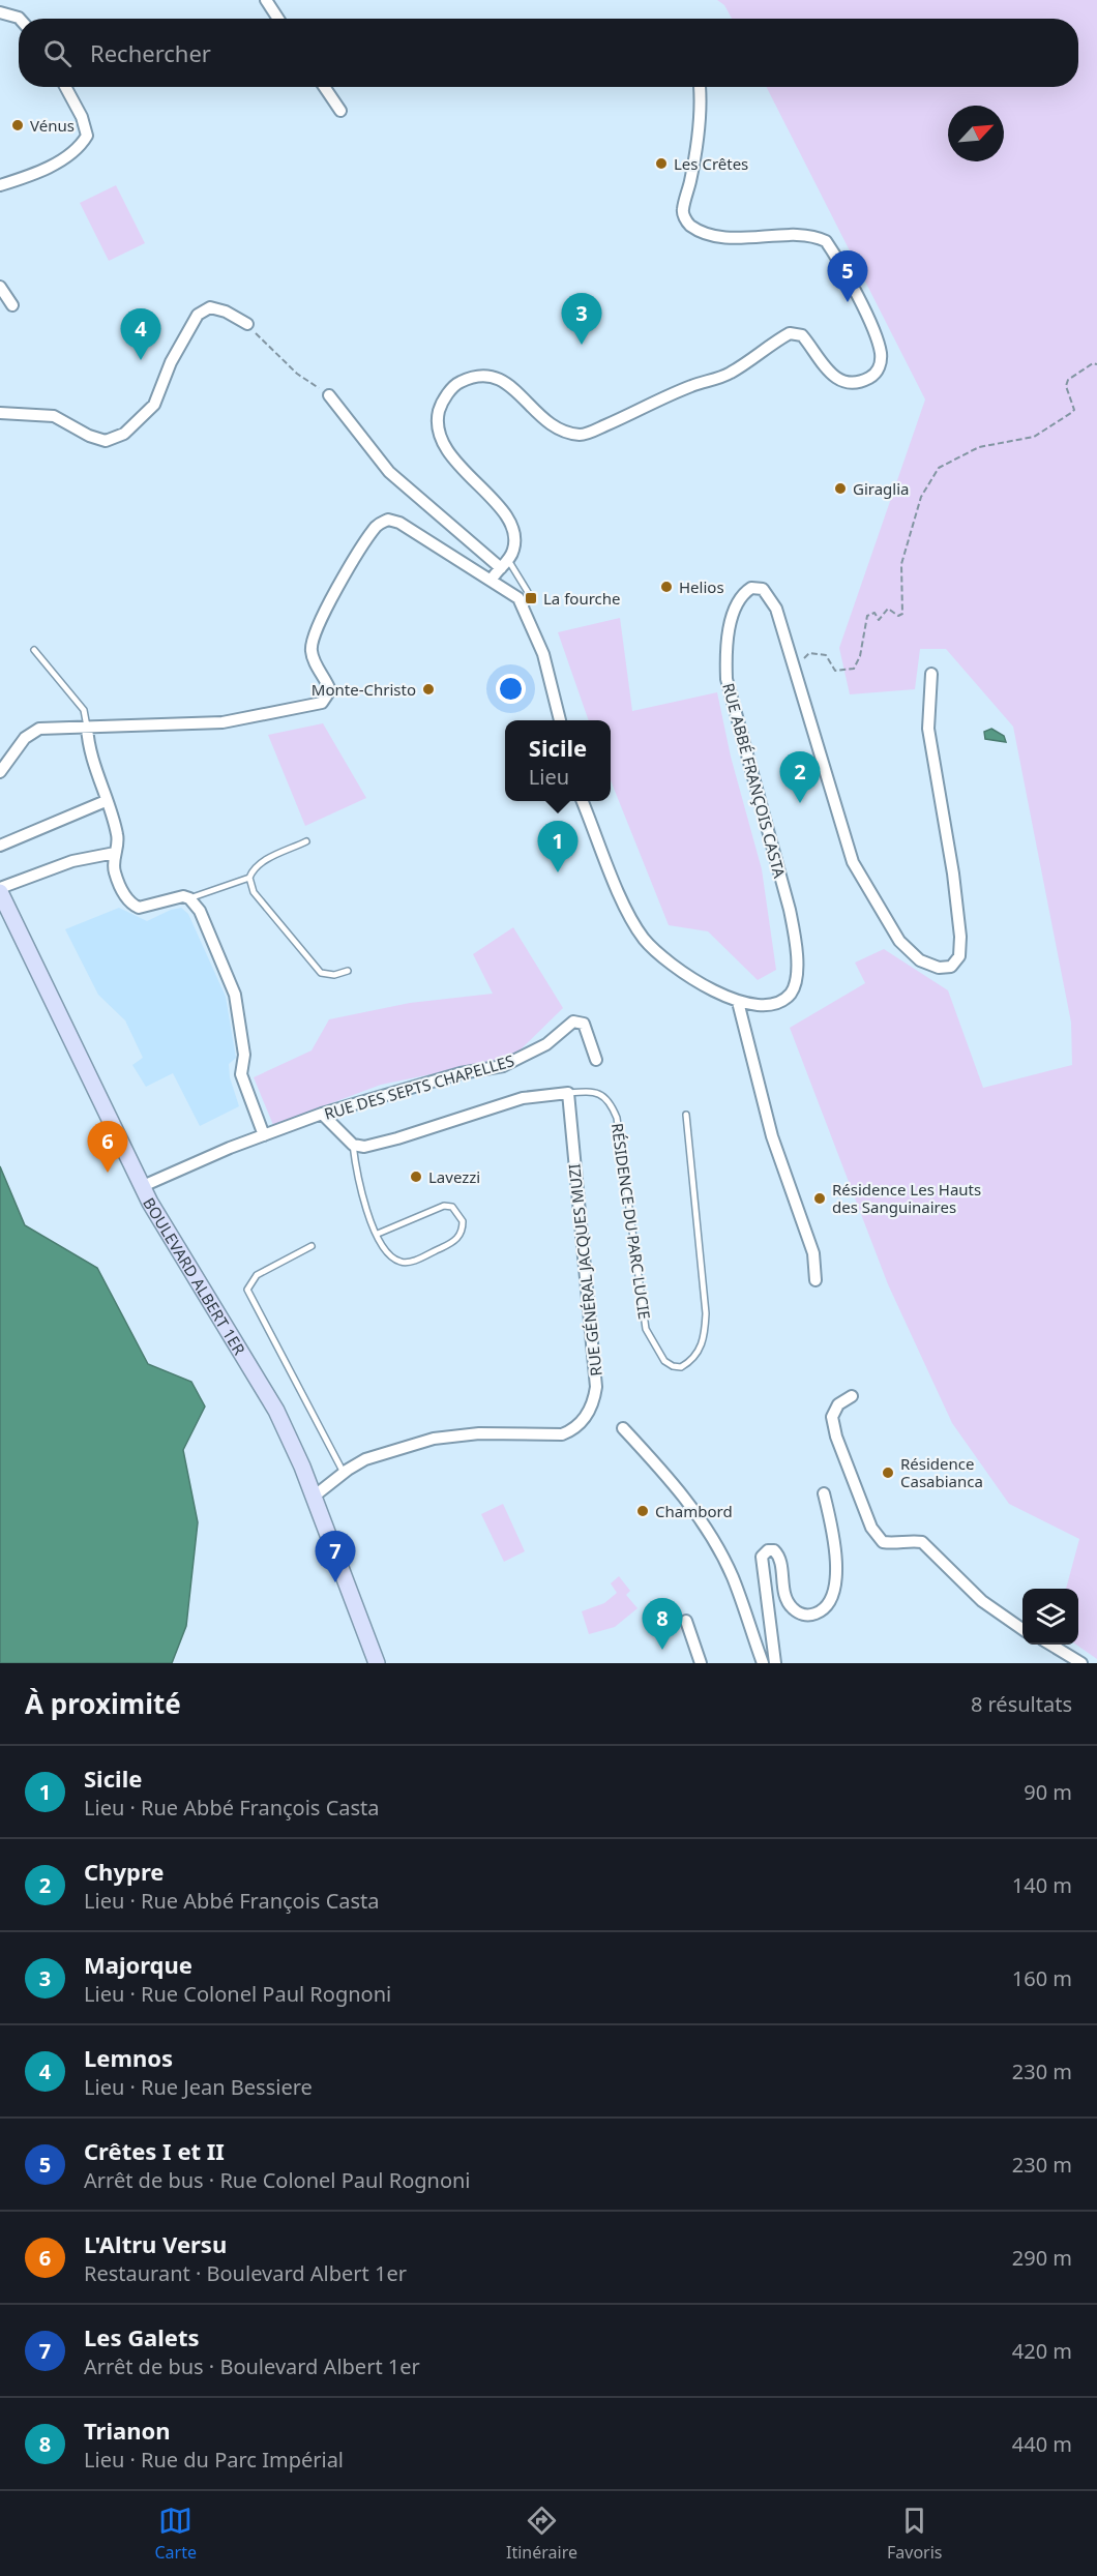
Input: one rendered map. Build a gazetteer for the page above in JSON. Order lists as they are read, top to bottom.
{
  "streets": {
    "main road": ["BOULEVARD ALBERT 1ER"],
    "street": ["RUE ABBÉ FRANÇOIS CASTA", "RUE DES SEPTS CHAPELLES", "RUE GÉNÉRAL JACQUES MUZI"],
    "lane": ["RÉSIDENCE DU PARC LUCIE"]
  },
  "crossings": [
    ["RUE DES SEPTS CHAPELLES", "BOULEVARD ALBERT 1ER"],
    ["RÉSIDENCE DU PARC LUCIE", "RUE GÉNÉRAL JACQUES MUZI"],
    ["RUE GÉNÉRAL JACQUES MUZI", "BOULEVARD ALBERT 1ER"]
  ],
  "places": {
    "other": [
      "Vénus",
      "Les Crêtes",
      "Giraglia",
      "Helios",
      "Monte-Christo",
      "Lavezzi",
      "Résidence Les Hauts des Sanguinaires",
      "Résidence Casabianca",
      "Chambord"
    ],
    "transit": ["La fourche"]
  },
  "north": "top right",
  "page": {
    "search": "Rechercher",
    "pins": [
      "5",
      "3",
      "4",
      "2",
      "1",
      "6",
      "7",
      "8"
    ],
    "popup": ["Sicile", "Lieu"],
    "heading": ["À proximité", "8 résultats"],
    "list": [
      {
        "mark": "1",
        "name": "Sicile",
        "note": "Lieu · Rue Abbé François Casta",
        "value": "90 m"
      },
      {
        "mark": "2",
        "name": "Chypre",
        "note": "Lieu · Rue Abbé François Casta",
        "value": "140 m"
      },
      {
        "mark": "3",
        "name": "Majorque",
        "note": "Lieu · Rue Colonel Paul Rognoni",
        "value": "160 m"
      },
      {
        "mark": "4",
        "name": "Lemnos",
        "note": "Lieu · Rue Jean Bessiere",
        "value": "230 m"
      },
      {
        "mark": "5",
        "name": "Crêtes I et II",
        "note": "Arrêt de bus · Rue Colonel Paul Rognoni",
        "value": "230 m"
      },
      {
        "mark": "6",
        "name": "L'Altru Versu",
        "note": "Restaurant · Boulevard Albert 1er",
        "value": "290 m"
      },
      {
        "mark": "7",
        "name": "Les Galets",
        "note": "Arrêt de bus · Boulevard Albert 1er",
        "value": "420 m"
      },
      {
        "mark": "8",
        "name": "Trianon",
        "note": "Lieu · Rue du Parc Impérial",
        "value": "440 m"
      }
    ],
    "nav": ["Carte", "Itinéraire", "Favoris"]
  }
}
